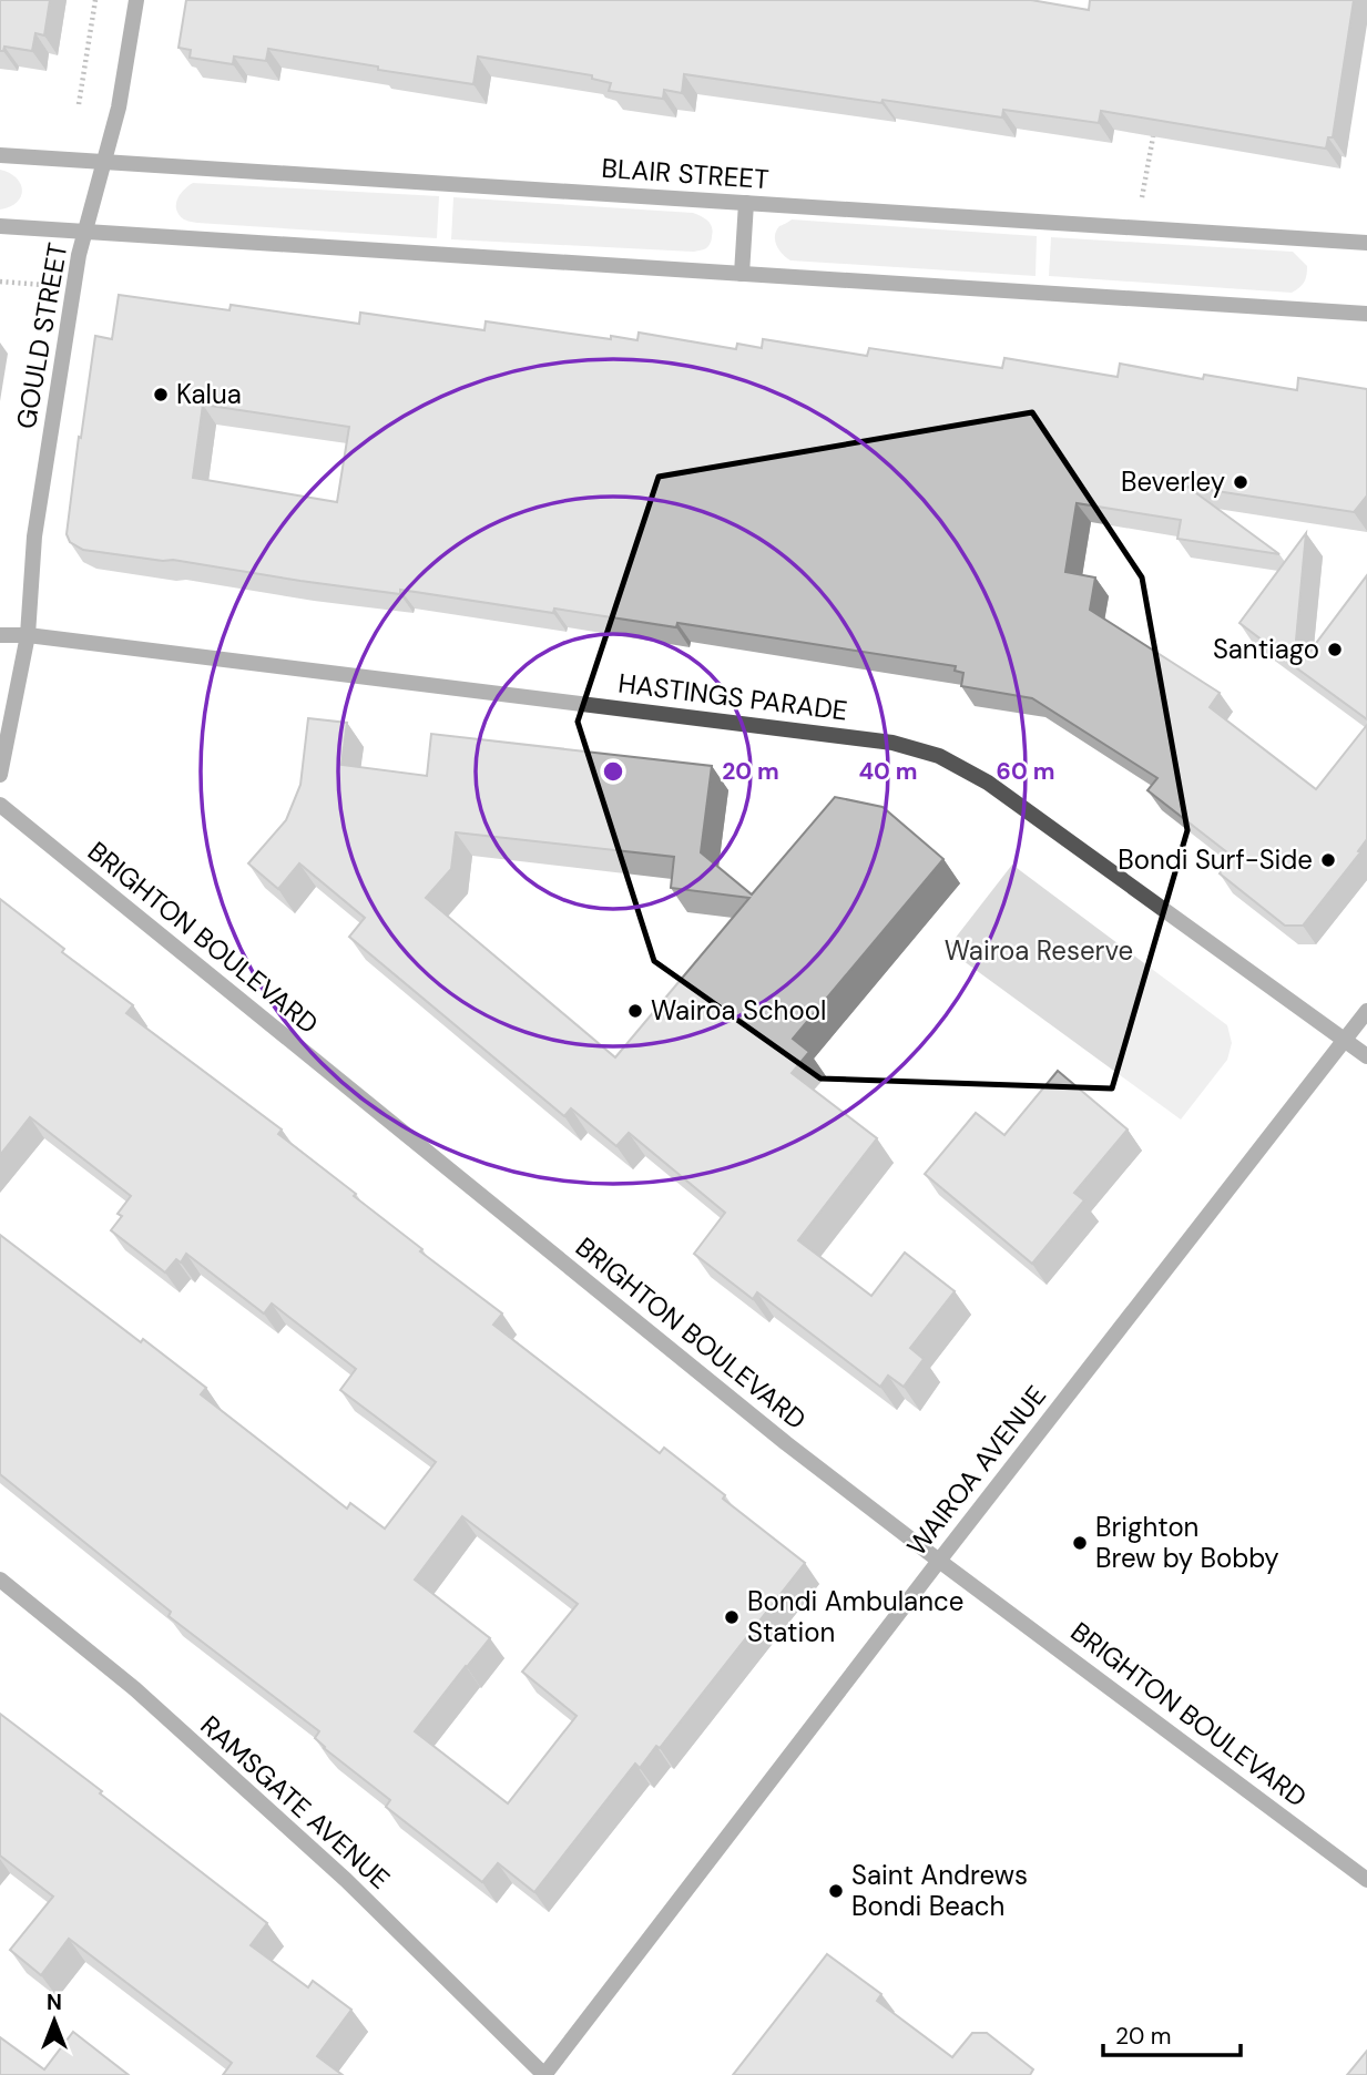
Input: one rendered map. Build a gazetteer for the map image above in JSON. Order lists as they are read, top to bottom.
{
  "streets": {
    "street": [
      "BLAIR STREET",
      "GOULD STREET",
      "HASTINGS PARADE",
      "BRIGHTON BOULEVARD",
      "WAIROA AVENUE",
      "RAMSGATE AVENUE"
    ]
  },
  "crossings": [
    ["BLAIR STREET", "GOULD STREET"],
    ["GOULD STREET", "HASTINGS PARADE"],
    ["HASTINGS PARADE", "WAIROA AVENUE"],
    ["BRIGHTON BOULEVARD", "WAIROA AVENUE"],
    ["WAIROA AVENUE", "RAMSGATE AVENUE"]
  ],
  "parks": ["Wairoa Reserve"],
  "places": [
    "Kalua",
    "Beverley",
    "Santiago",
    "Bondi Surf-Side",
    "Wairoa School",
    "Brighton Brew by Bobby",
    "Bondi Ambulance Station",
    "Saint Andrews Bondi Beach"
  ],
  "scale_bar": "20 m",
  "north": "top",
  "rings": ["20 m", "40 m", "60 m"]
}
